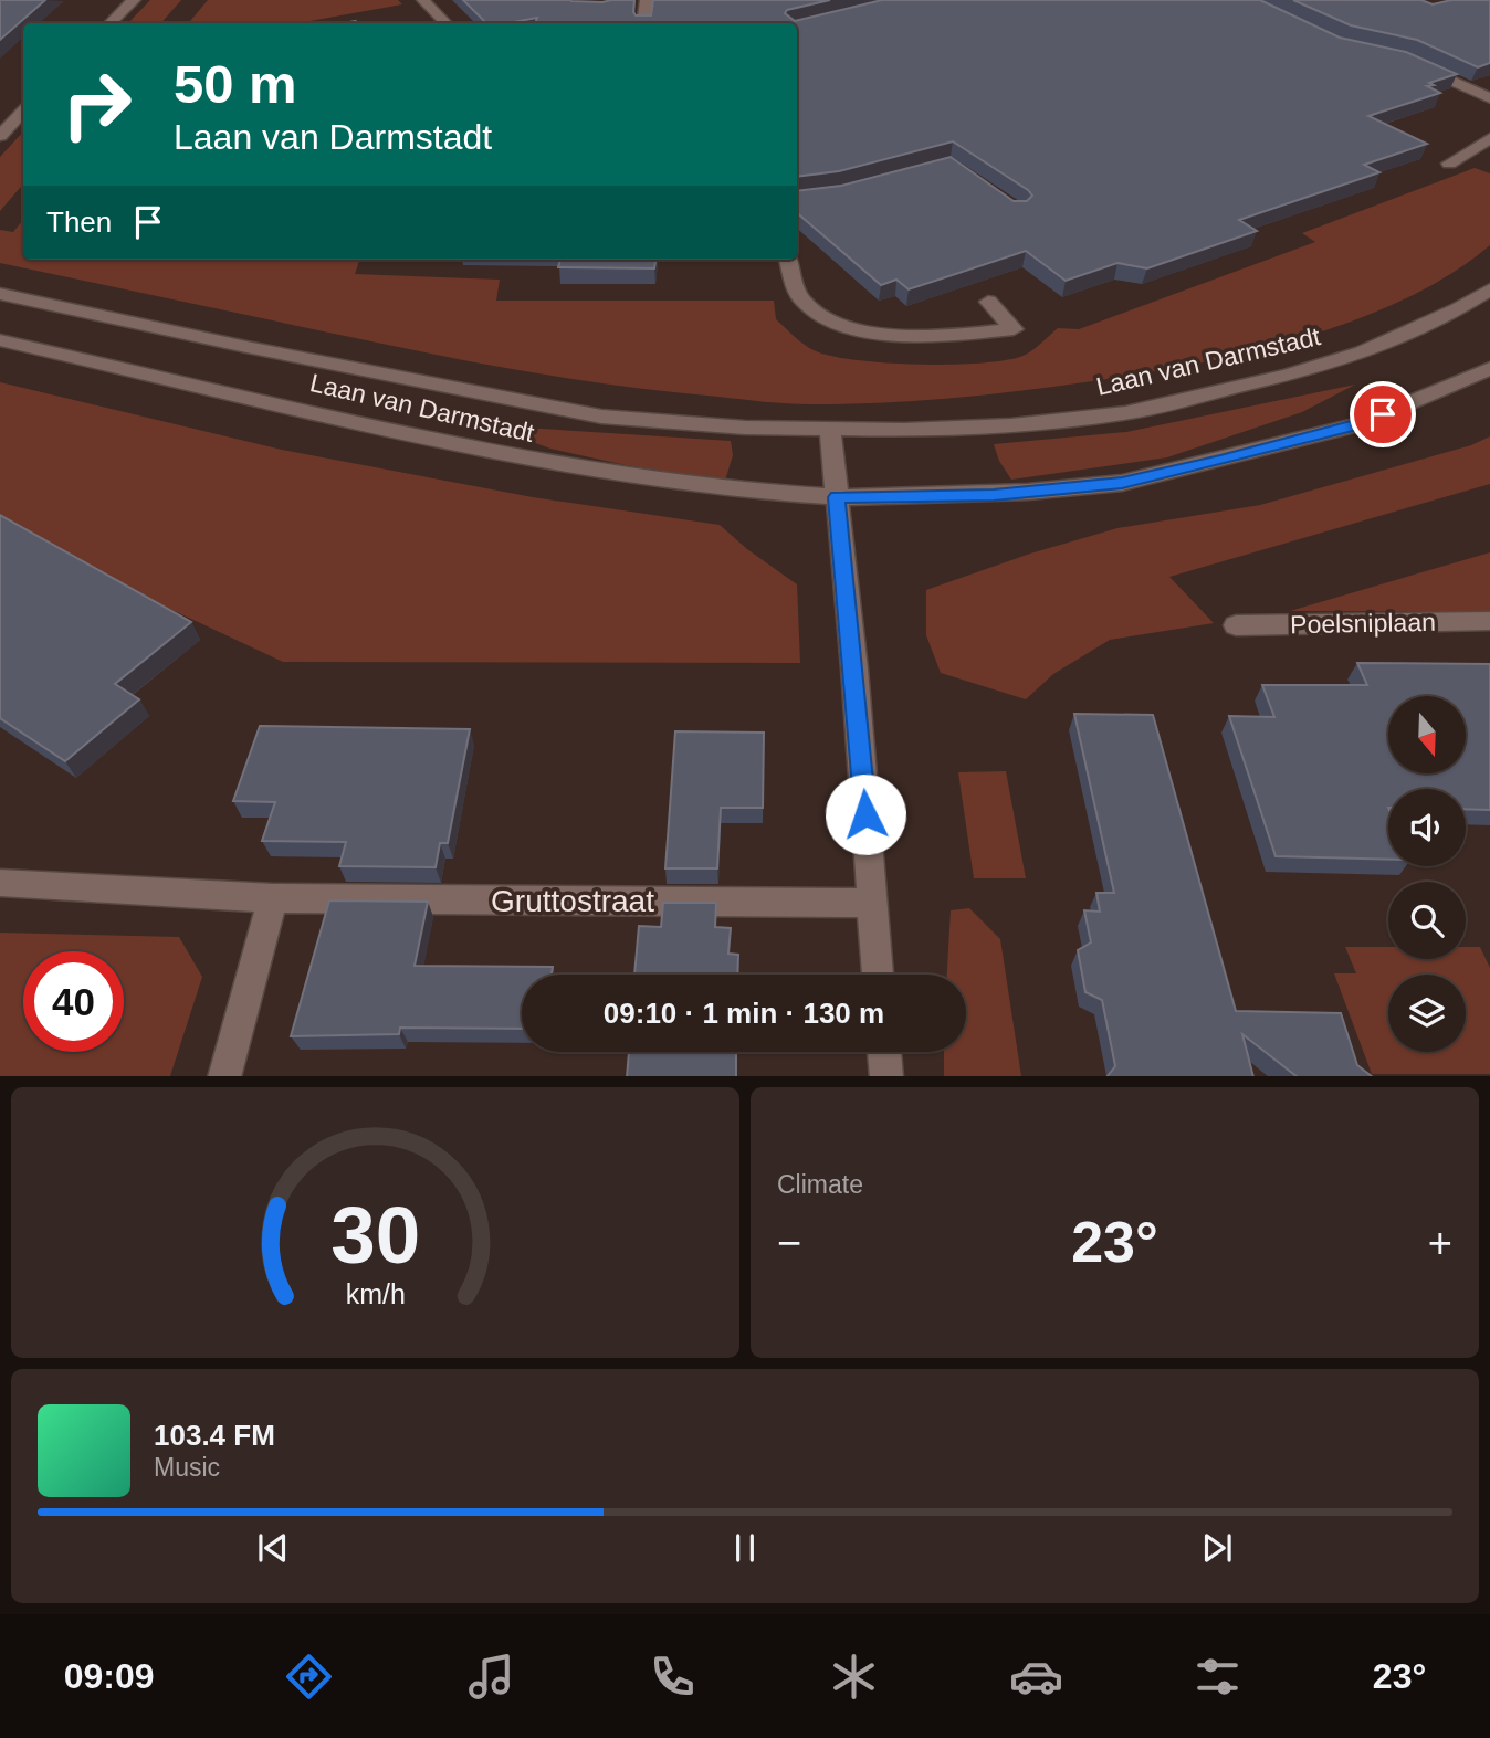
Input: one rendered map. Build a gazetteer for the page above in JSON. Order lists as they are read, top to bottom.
{
  "streets": {
    "street": ["Laan van Darmstadt", "Poelsniplaan", "Gruttostraat"]
  },
  "north": "bottom",
  "page": {
    "turn": ["50 m", "Laan van Darmstadt"],
    "then": "Then",
    "limit": "40",
    "trip": "09:10 · 1 min · 130 m",
    "tile": "Climate",
    "heat": ["−", "23°", "+"],
    "song": ["103.4 FM", "Music"],
    "tabs": ["09:09", "23°"],
    "gauge": ["30", "km/h"]
  }
}
